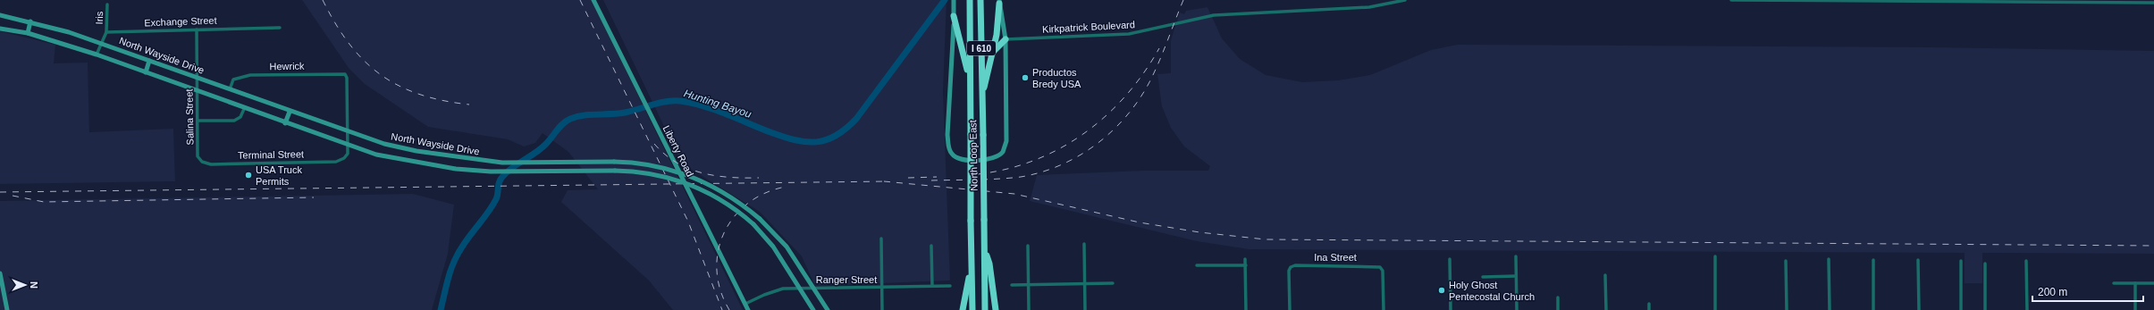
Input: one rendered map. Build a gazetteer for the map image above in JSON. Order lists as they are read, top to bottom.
{
  "streets": {
    "highway": ["I 610", "North Loop East"],
    "main road": ["North Wayside Drive", "Liberty Road"],
    "street": [
      "Iris",
      "Exchange Street",
      "Kirkpatrick Boulevard",
      "Hewrick",
      "Salina Street",
      "Terminal Street",
      "Ina Street",
      "Ranger Street"
    ]
  },
  "crossings": [
    ["Iris", "Exchange Street"],
    ["Exchange Street", "Salina Street"],
    ["North Wayside Drive", "Hewrick"],
    ["North Wayside Drive", "Salina Street"],
    ["North Wayside Drive", "Terminal Street"],
    ["North Wayside Drive", "Ranger Street"],
    ["Salina Street", "Terminal Street"],
    ["Liberty Road", "Ranger Street"]
  ],
  "water": ["Hunting Bayou"],
  "places": ["Productos Bredy USA", "USA Truck Permits", "Holy Ghost Pentecostal Church"],
  "scale_bar": "200 m",
  "north": "right"
}
